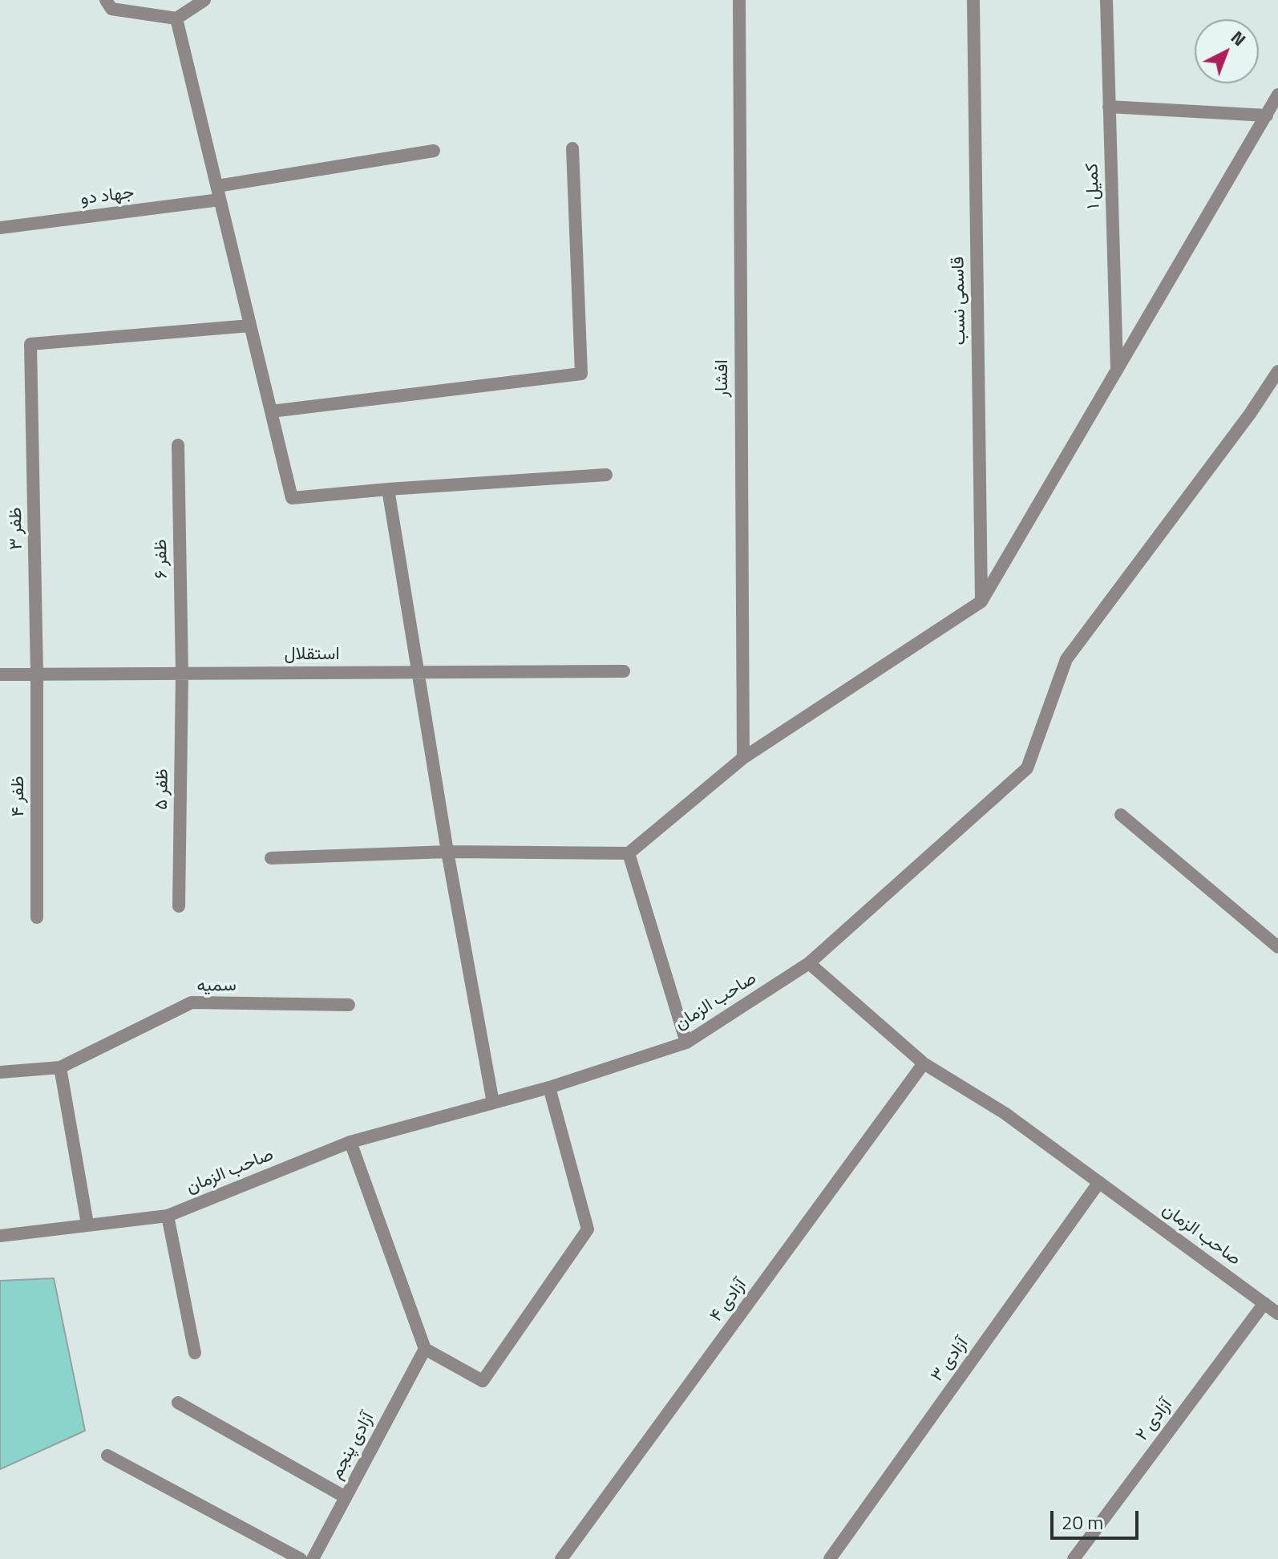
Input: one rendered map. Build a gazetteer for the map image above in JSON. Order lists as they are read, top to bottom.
{
  "streets": {
    "street": [
      "کمیل ۱",
      "جهاد دو",
      "قاسمی نسب",
      "افشار",
      "ظفر ۳",
      "ظفر ۶",
      "استقلال",
      "ظفر ۵",
      "ظفر ۴",
      "سمیه",
      "صاحب الزمان",
      "آزادی ۴",
      "آزادی ۳",
      "آزادی ۲",
      "آزادی پنجم"
    ]
  },
  "crossings": [
    ["ظفر ۳", "استقلال"],
    ["ظفر ۳", "ظفر ۴"],
    ["ظفر ۶", "استقلال"],
    ["ظفر ۶", "ظفر ۵"],
    ["استقلال", "ظفر ۵"],
    ["استقلال", "ظفر ۴"],
    ["صاحب الزمان", "آزادی ۴"],
    ["صاحب الزمان", "آزادی ۳"],
    ["صاحب الزمان", "آزادی ۲"]
  ],
  "scale_bar": "20 m",
  "north": "top right"
}
